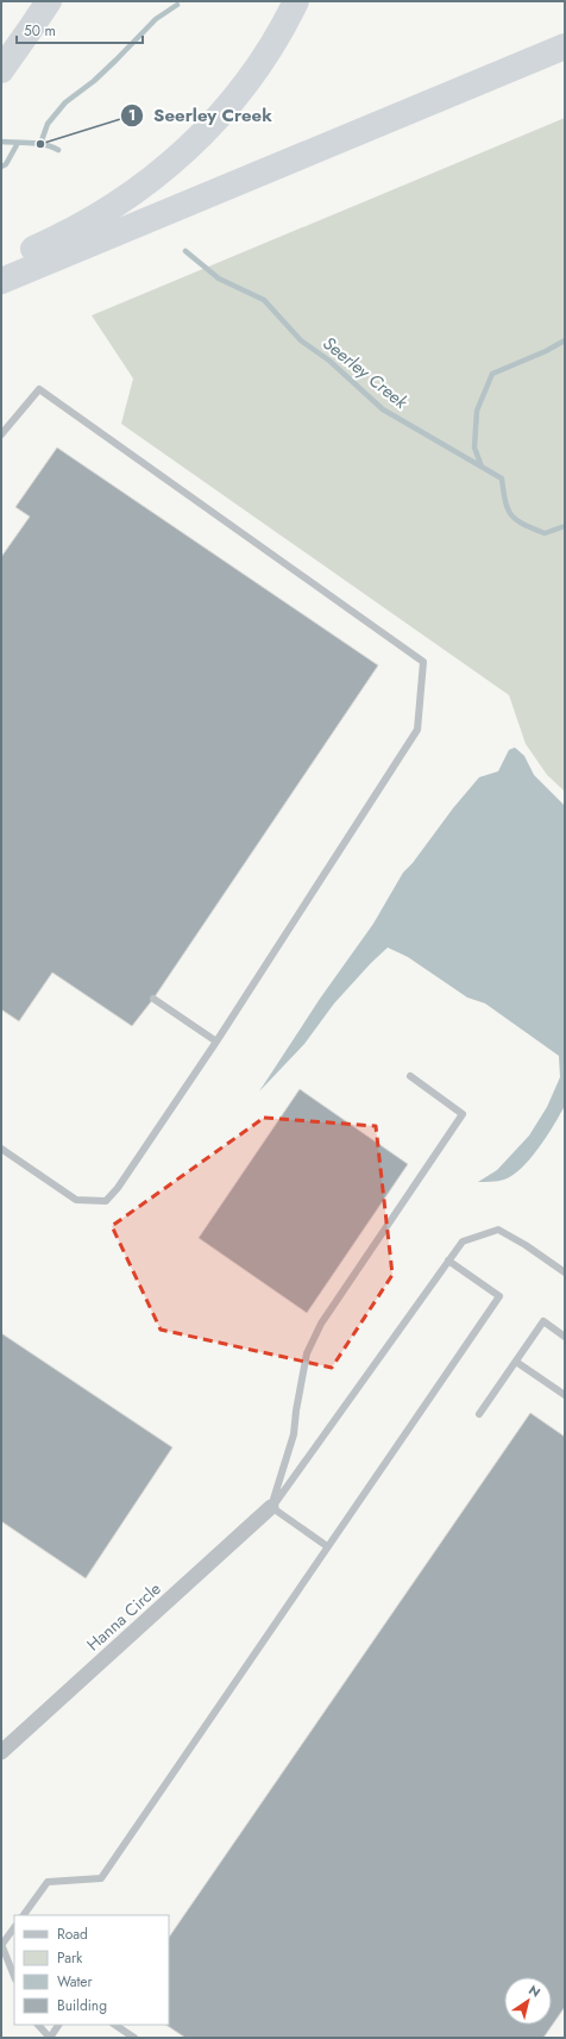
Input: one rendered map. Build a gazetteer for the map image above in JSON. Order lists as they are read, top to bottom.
{
  "streets": {
    "street": ["Hanna Circle"]
  },
  "water": ["Seerley Creek"],
  "places": ["Seerley Creek"],
  "legend": [
    "Road",
    "Park",
    "Water",
    "Building"
  ],
  "scale_bar": "50 m",
  "north": "top right"
}
